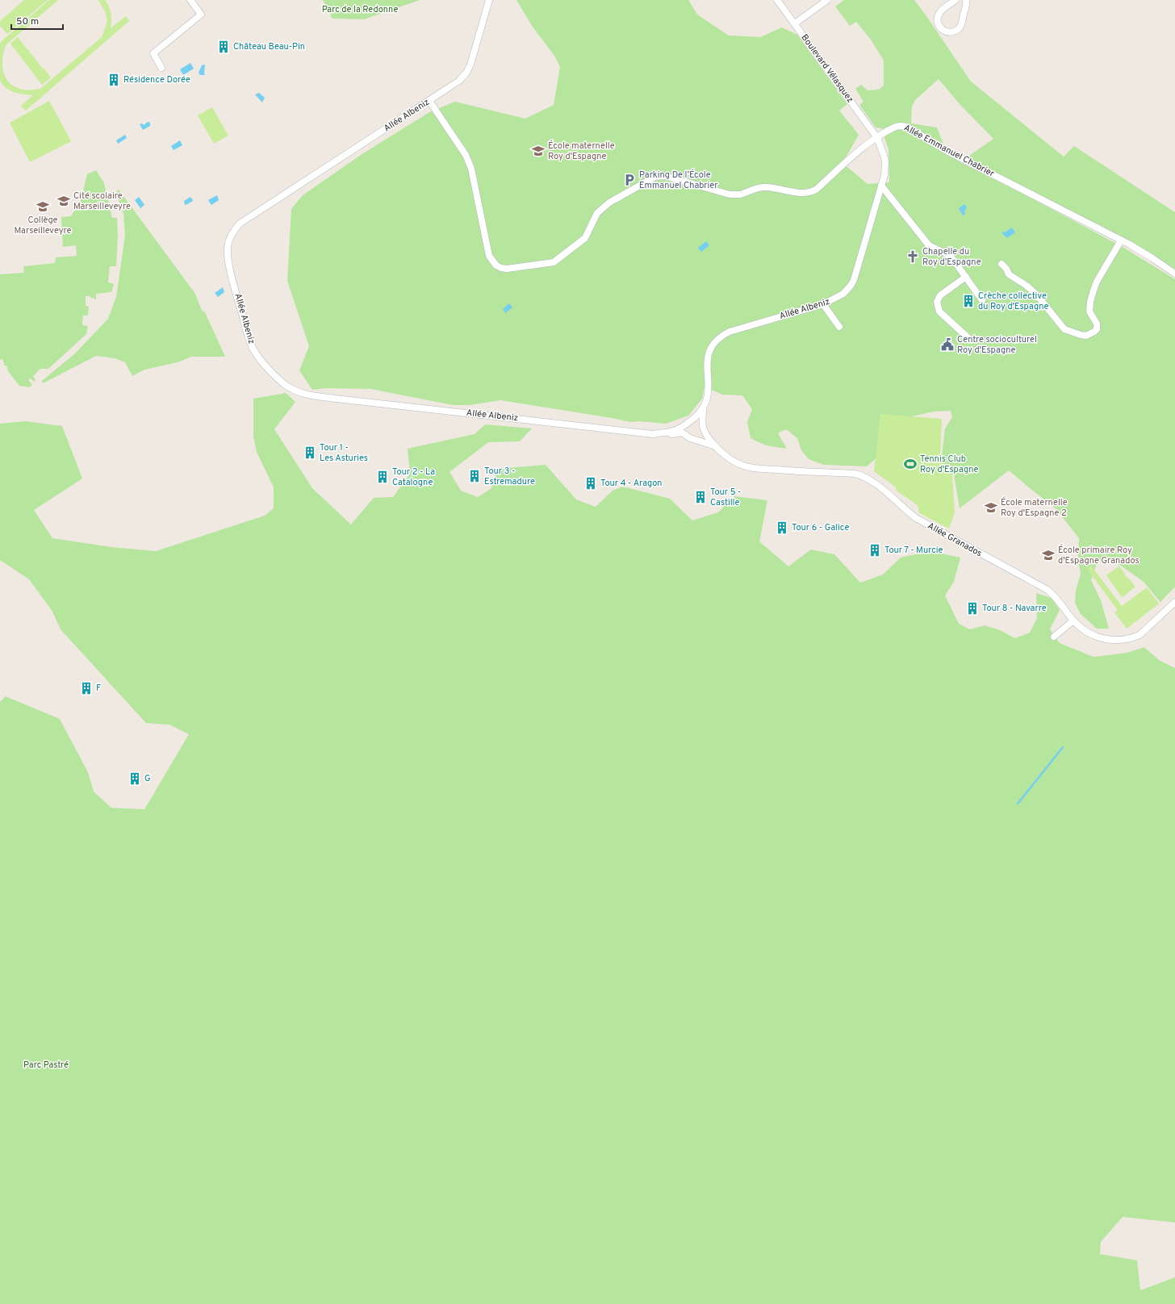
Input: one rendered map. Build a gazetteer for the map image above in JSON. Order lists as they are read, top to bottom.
{
  "streets": {
    "street": [
      "Boulevard Vélasquez",
      "Allée Albeniz",
      "Allée Emmanuel Chabrier",
      "Allée Granados"
    ]
  },
  "crossings": [
    ["Boulevard Vélasquez", "Allée Albeniz"],
    ["Boulevard Vélasquez", "Allée Emmanuel Chabrier"],
    ["Allée Albeniz", "Allée Emmanuel Chabrier"],
    ["Allée Albeniz", "Allée Granados"]
  ],
  "parks": ["Parc de la Redonne", "Parc Pastré"],
  "places": {
    "building": [
      "Château Beau-Pin",
      "Résidence Dorée",
      "Crèche collective du Roy d'Espagne",
      "Tour 1 - Les Asturies",
      "Tour 3 - Estremadure",
      "Tour 2 - La Catalogne",
      "Tour 4 - Aragon",
      "Tour 5 - Castille",
      "Tour 6 - Galice",
      "Tour 7 - Murcie",
      "Tour 8 - Navarre",
      "F",
      "G"
    ],
    "school or university": [
      "École maternelle Roy d'Espagne",
      "Cité scolaire Marseilleveyre",
      "Collège Marseilleveyre",
      "École maternelle Roy d'Espagne 2",
      "École primaire Roy d'Espagne Granados"
    ],
    "parking": ["Parking De l’École Emmanuel Chabrier"],
    "church": ["Chapelle du Roy d’Espagne"],
    "public building": ["Centre socioculturel Roy d'Espagne"],
    "sports": ["Tennis Club Roy d'Espagne"]
  },
  "scale_bar": "50 m"
}
